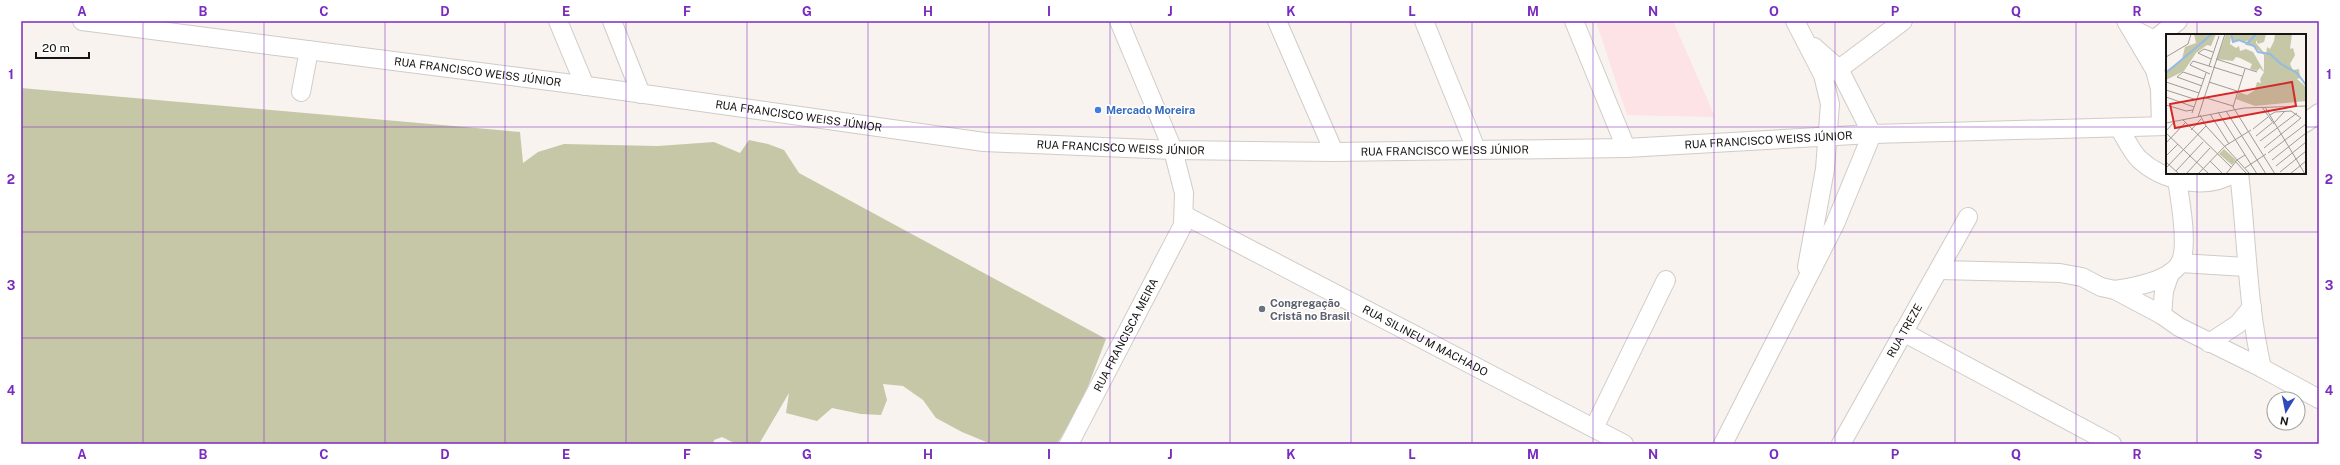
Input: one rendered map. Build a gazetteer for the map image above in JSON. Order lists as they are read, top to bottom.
{
  "streets": {
    "street": [
      "RUA FRANCISCO WEISS JÚNIOR",
      "RUA TREZE",
      "RUA FRANCISCA MEIRA",
      "RUA SILINEU M MACHADO"
    ]
  },
  "crossings": [
    ["RUA FRANCISCA MEIRA", "RUA SILINEU M MACHADO"]
  ],
  "places": ["Mercado Moreira", "Congregação Cristã no Brasil"],
  "scale_bar": "20 m",
  "north": "bottom",
  "grid": {
    "columns": [
      "A",
      "B",
      "C",
      "D",
      "E",
      "F",
      "G",
      "H",
      "I",
      "J",
      "K",
      "L",
      "M",
      "N",
      "O",
      "P",
      "Q",
      "R",
      "S"
    ],
    "rows": [
      "1",
      "2",
      "3",
      "4"
    ]
  }
}
